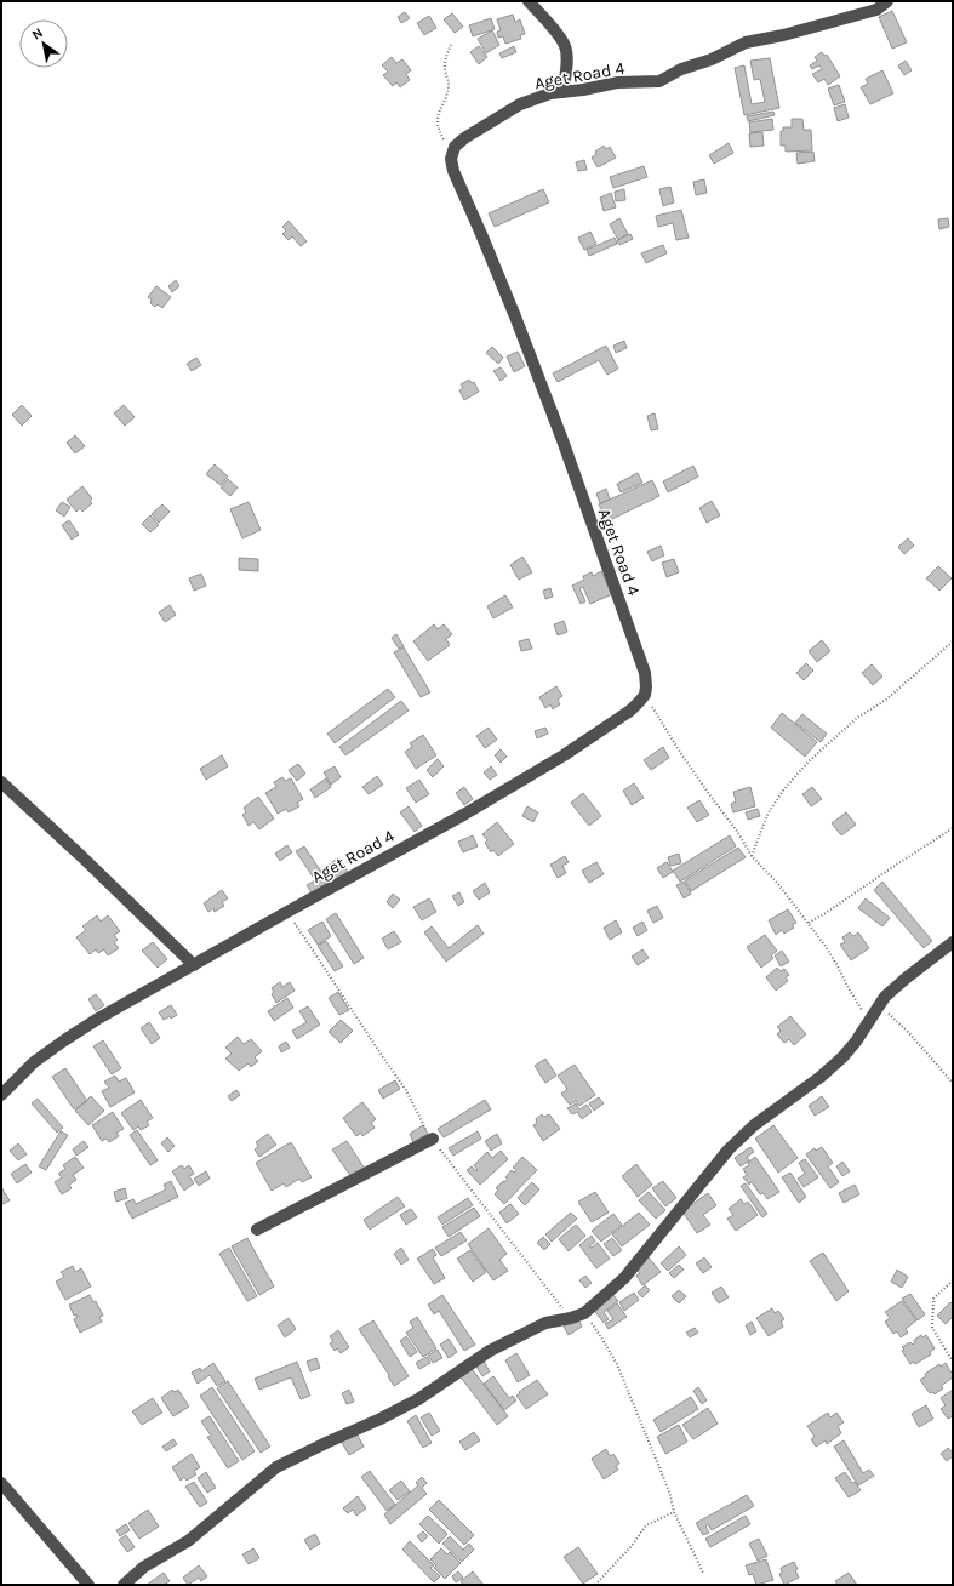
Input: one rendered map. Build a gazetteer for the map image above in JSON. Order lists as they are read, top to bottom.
{
  "streets": {
    "street": ["Aget Road 4"]
  },
  "north": "top left"
}
